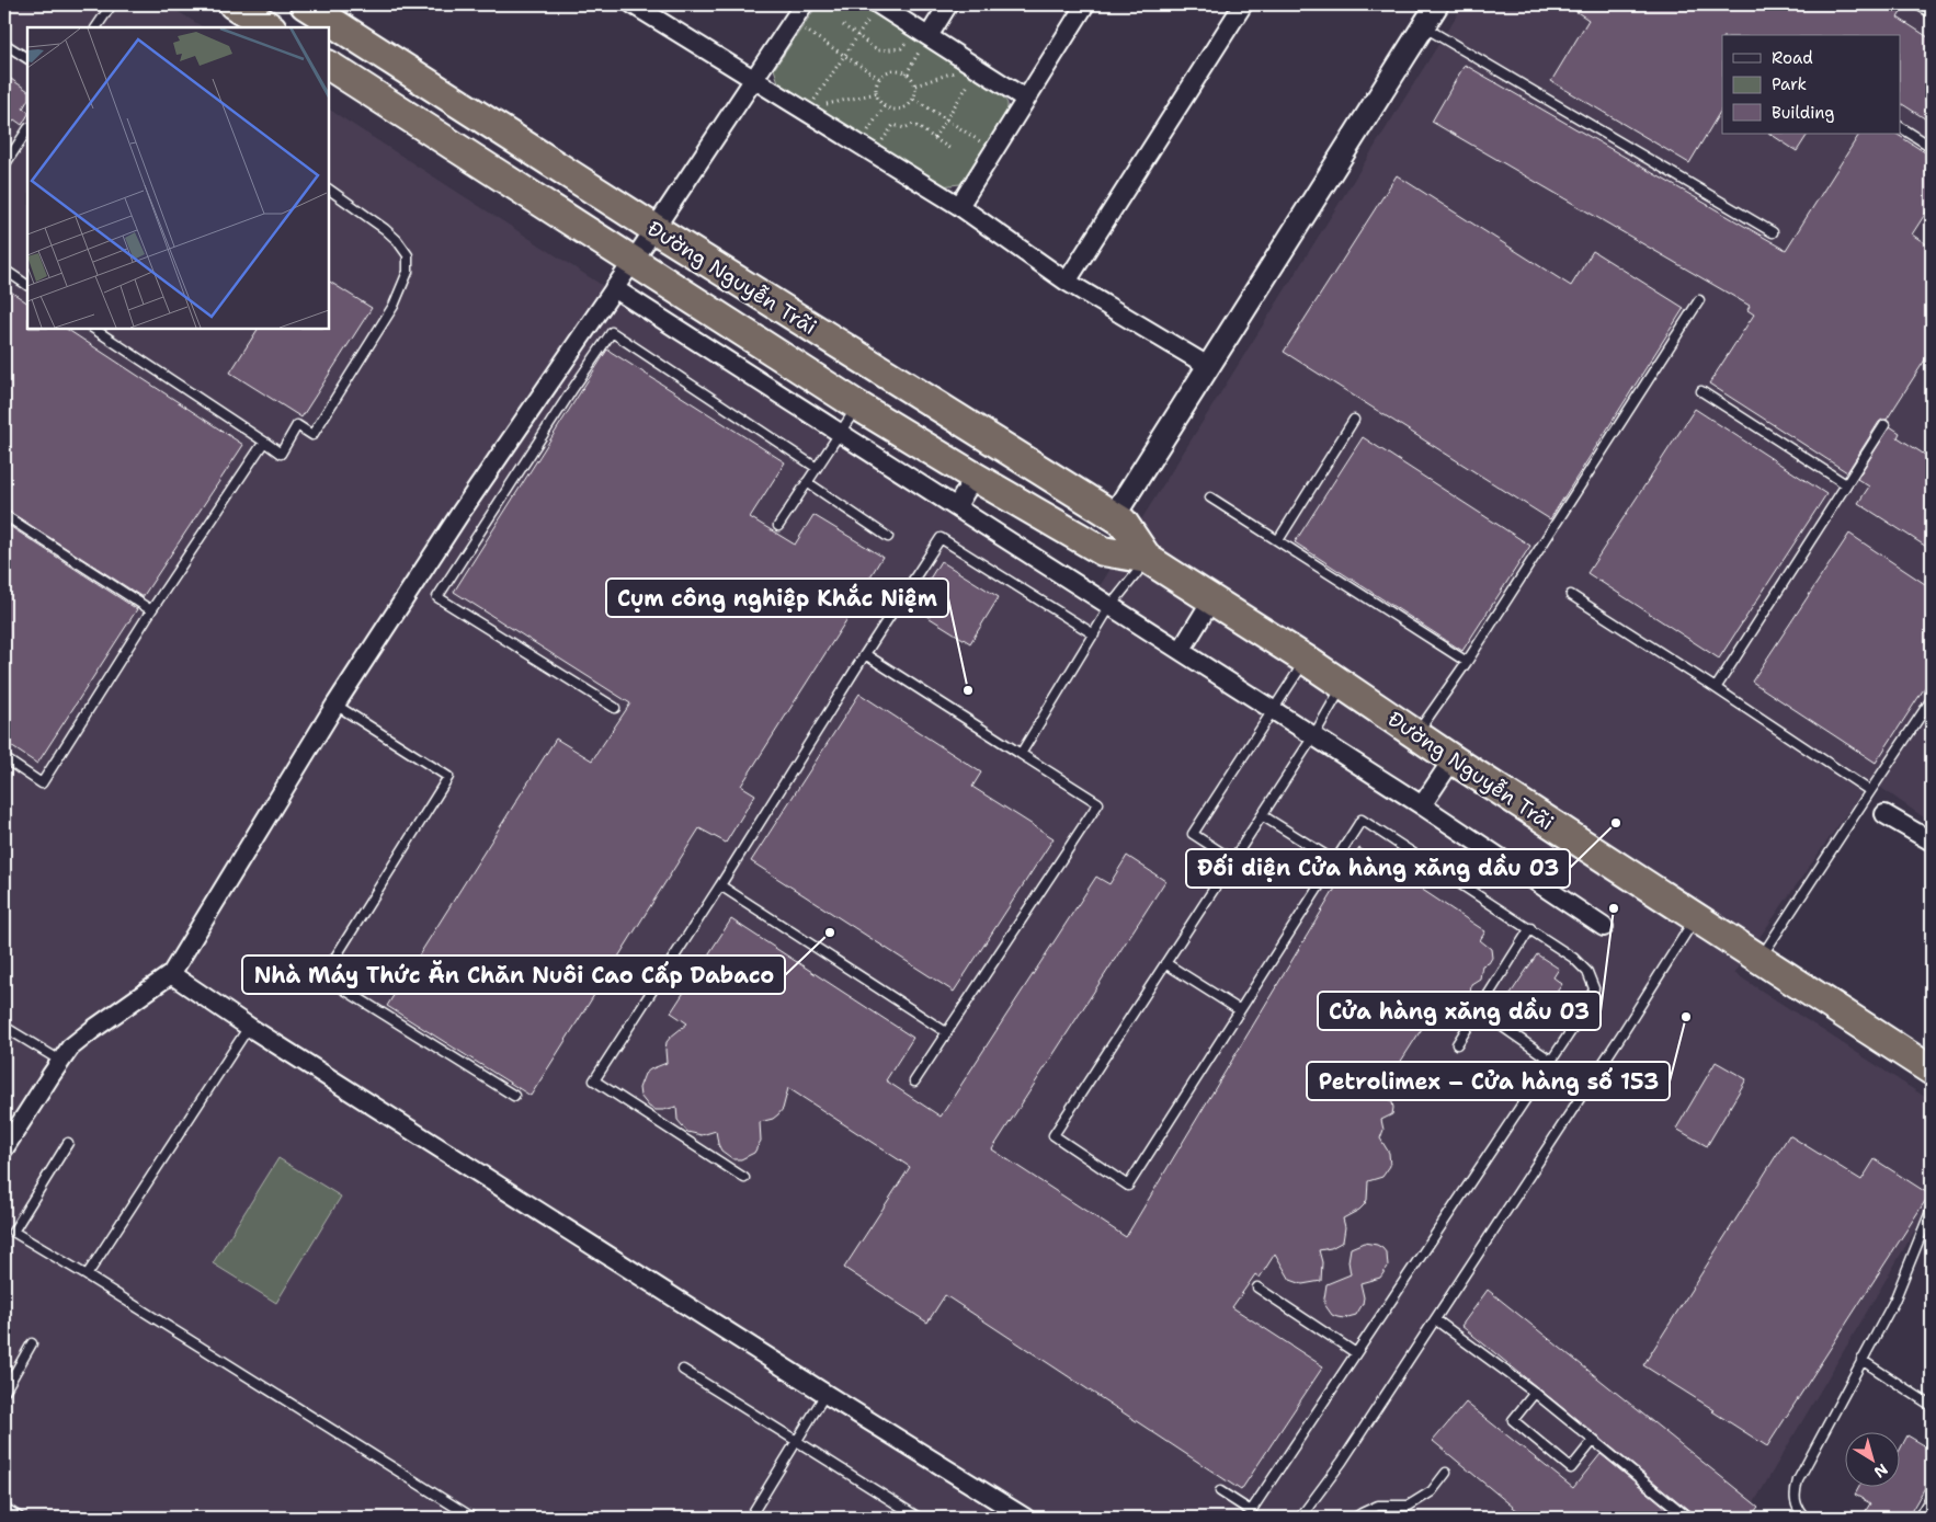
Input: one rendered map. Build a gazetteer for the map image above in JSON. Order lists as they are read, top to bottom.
{
  "streets": {
    "highway": ["Đường Nguyễn Trãi"]
  },
  "places": [
    "Cụm công nghiệp Khắc Niệm",
    "Đối diện Cửa hàng xăng dầu 03",
    "Cửa hàng xăng dầu 03",
    "Nhà Máy Thức Ăn Chăn Nuôi Cao Cấp Dabaco",
    "Petrolimex – Cửa hàng số 153"
  ],
  "legend": ["Road", "Park", "Building"],
  "north": "bottom right"
}
